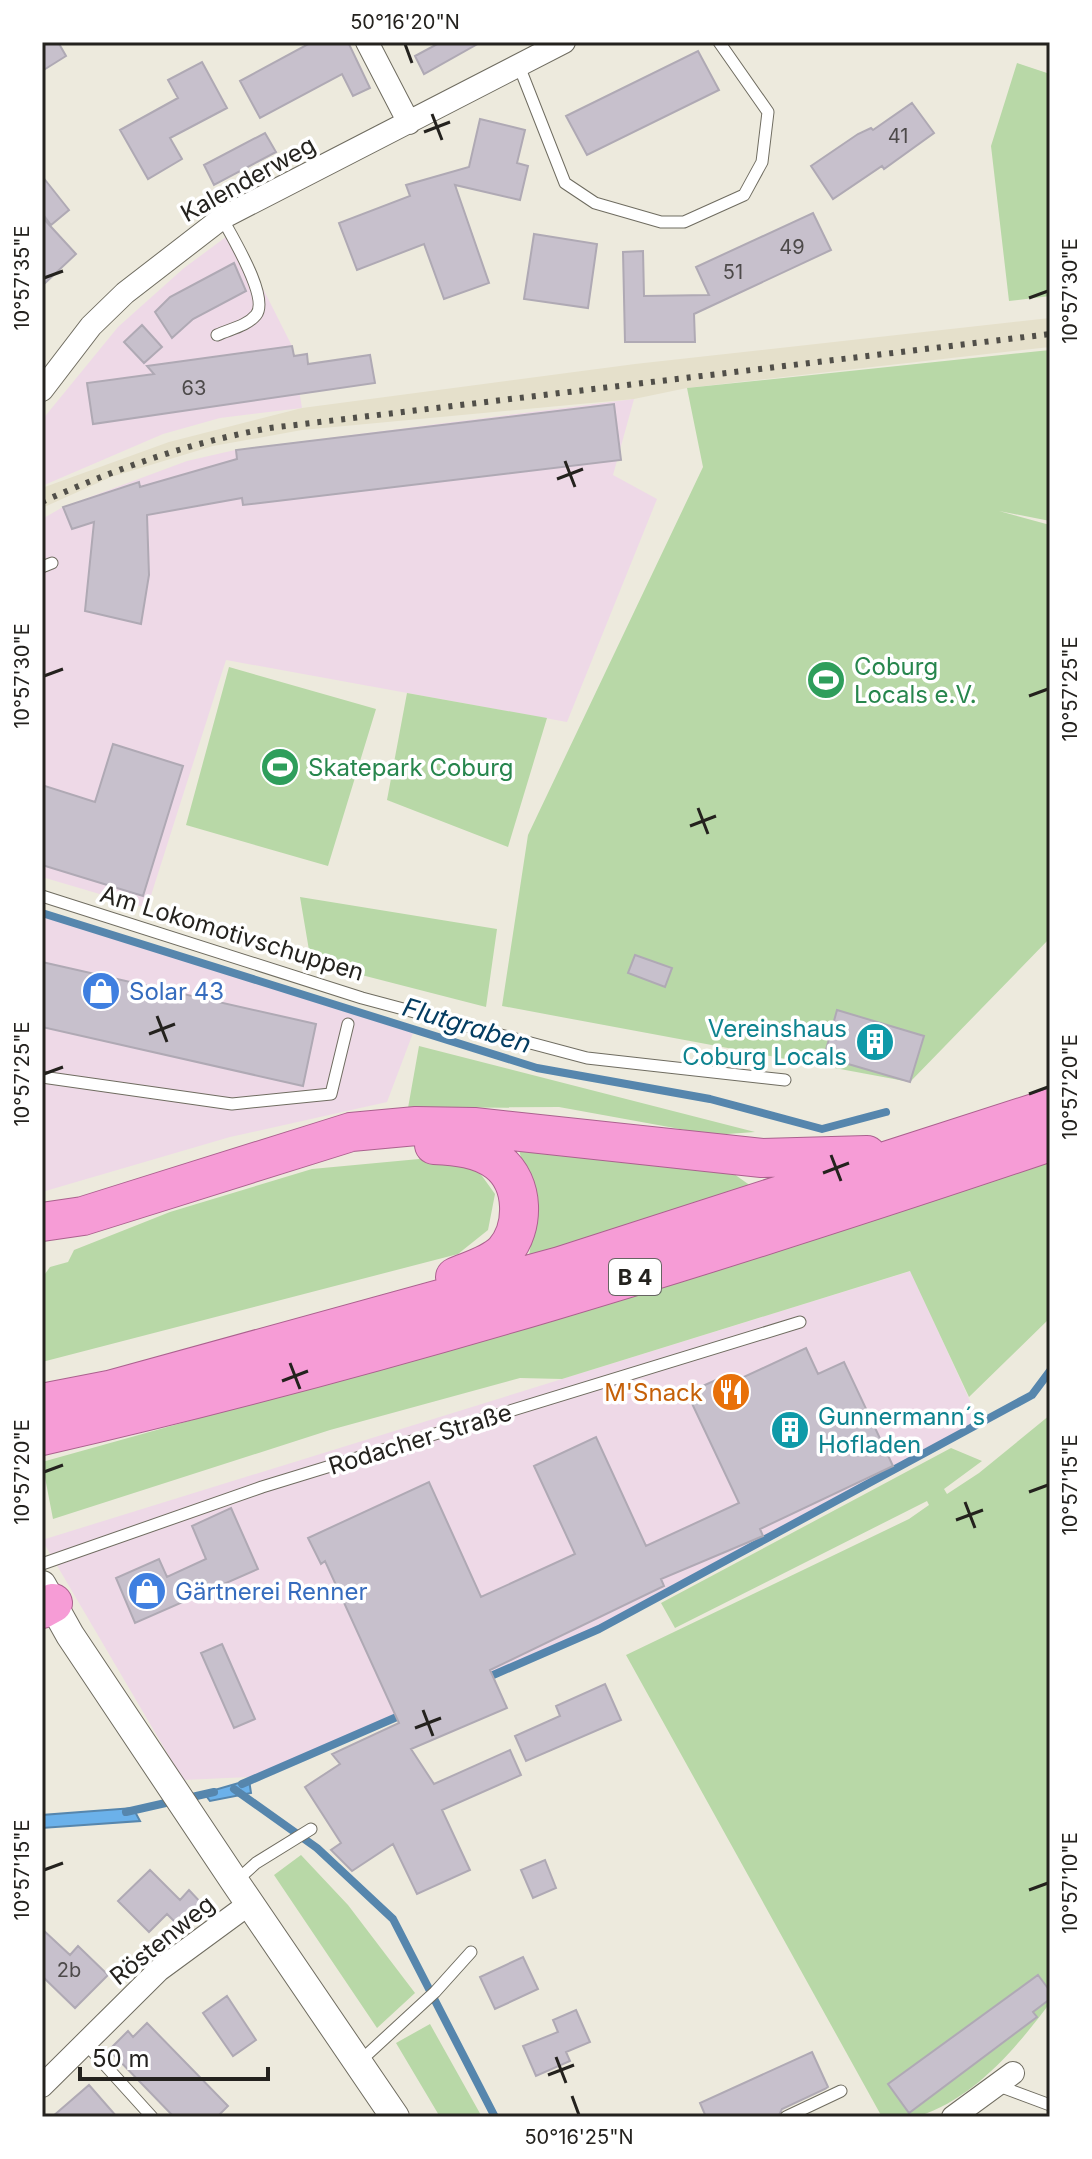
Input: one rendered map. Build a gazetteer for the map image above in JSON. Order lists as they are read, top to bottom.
{
  "streets": {
    "highway": ["B 4"],
    "street": ["Kalenderweg", "Röstenweg"],
    "lane": ["Am Lokomotivschuppen", "Rodacher Straße"]
  },
  "water": ["Flutgraben"],
  "places": {
    "sports": ["Coburg Locals e.V.", "Skatepark Coburg"],
    "shop": ["Solar 43", "Gärtnerei Renner"],
    "building": ["Vereinshaus Coburg Locals", "Gunnermann´s Hofladen"],
    "restaurant": ["M'Snack"]
  },
  "house_numbers": [
    "41",
    "49",
    "51",
    "63",
    "2b"
  ],
  "scale_bar": "50 m",
  "coordinates": [
    "50°16'20\"N",
    "10°57'35\"E",
    "10°57'30\"E",
    "10°57'25\"E",
    "10°57'20\"E",
    "10°57'15\"E",
    "10°57'10\"E",
    "50°16'25\"N"
  ]
}
